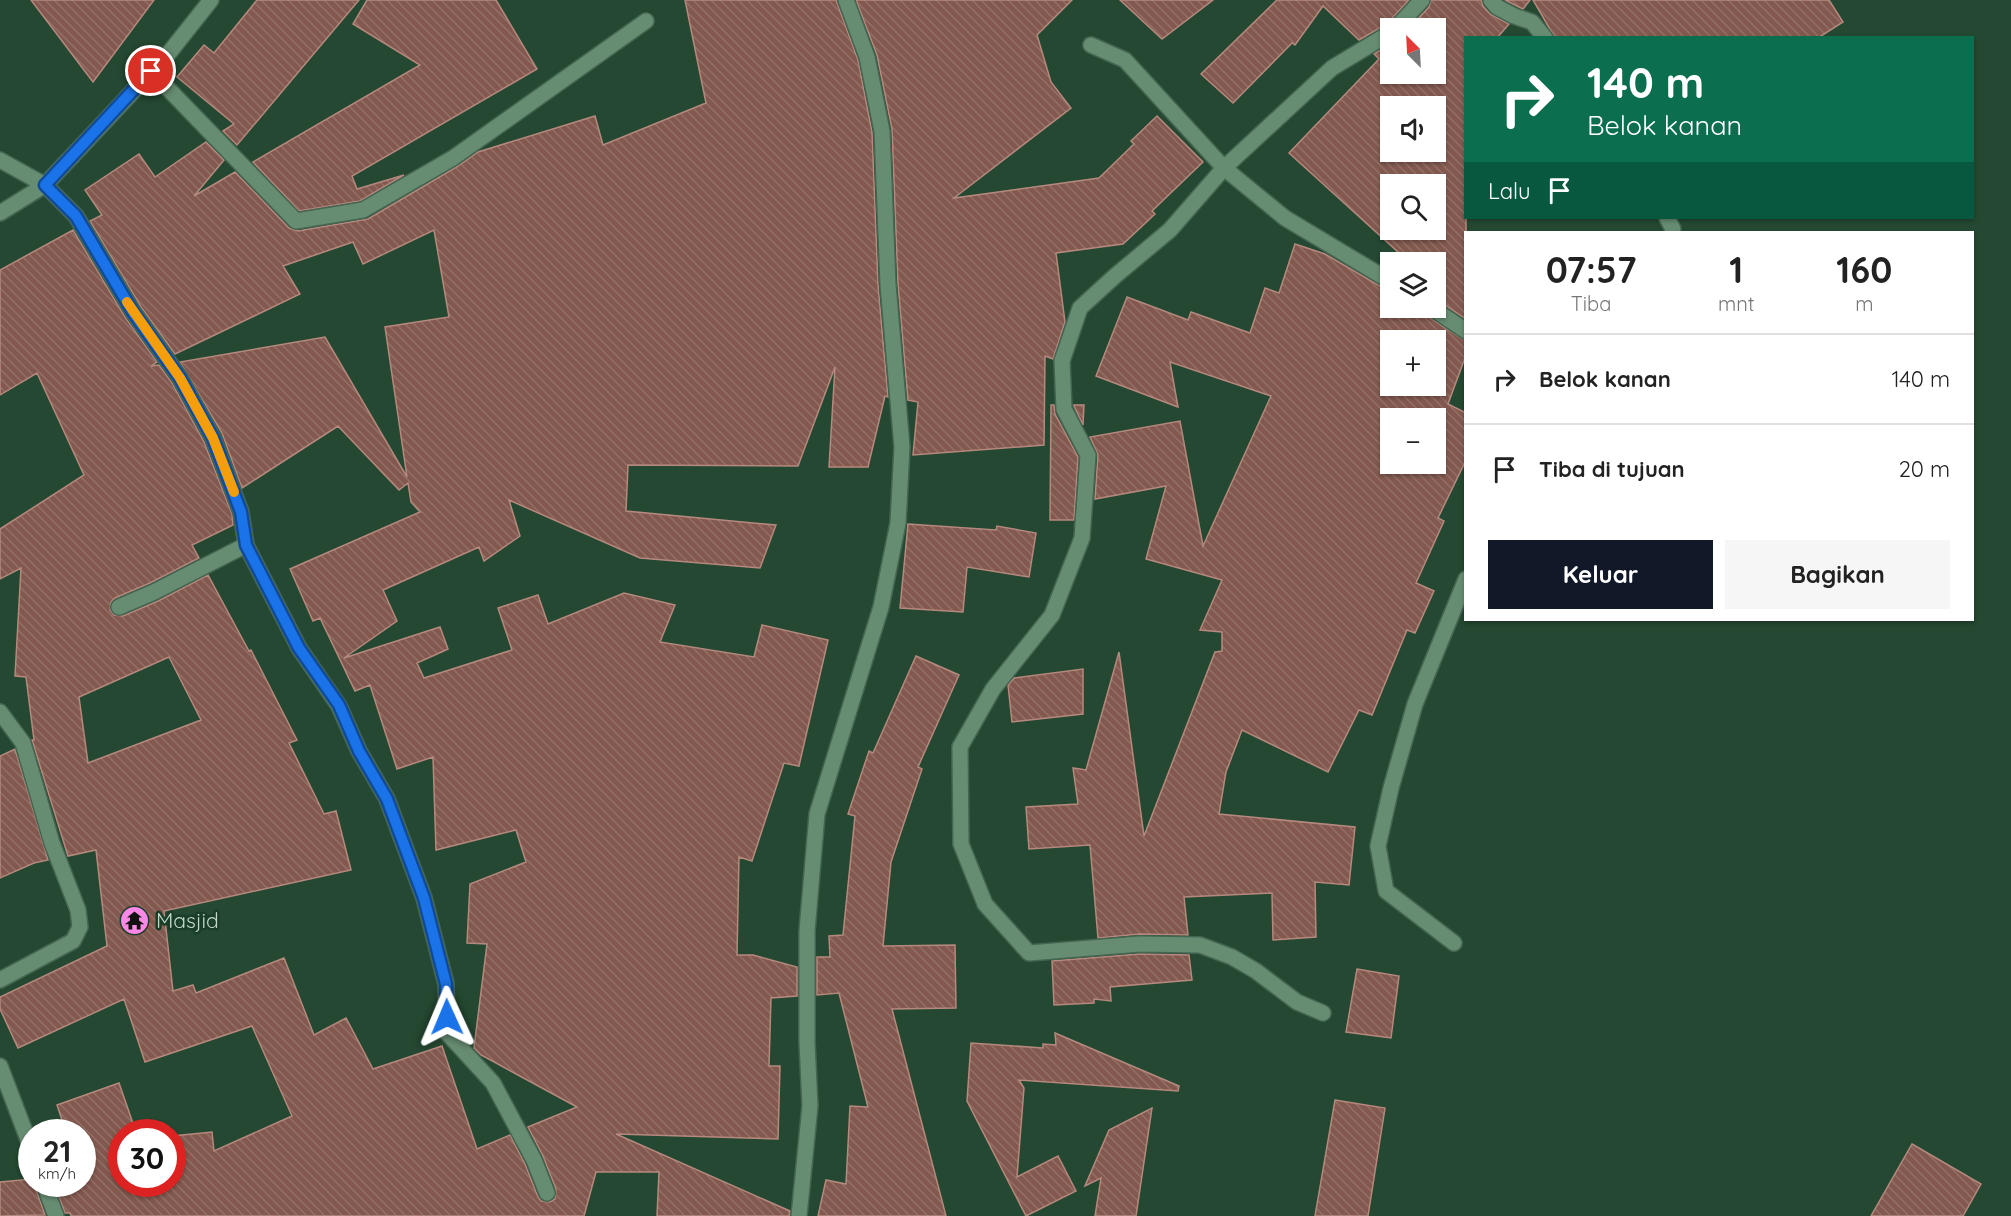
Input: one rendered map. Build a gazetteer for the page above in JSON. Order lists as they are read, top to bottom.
{
  "places": {
    "temple": ["Masjid"]
  },
  "north": "top left",
  "page": {
    "map_buttons": ["+", "−"],
    "turn": ["140 m", "Belok kanan"],
    "then": "Lalu",
    "eta": [
      "07:57",
      "Tiba",
      "1",
      "mnt",
      "160",
      "m"
    ],
    "list": [
      {
        "name": "Belok kanan",
        "value": "140 m"
      },
      {
        "name": "Tiba di tujuan",
        "value": "20 m"
      }
    ],
    "buttons": ["Keluar", "Bagikan"],
    "speed": "21 km/h",
    "limit": "30"
  }
}
